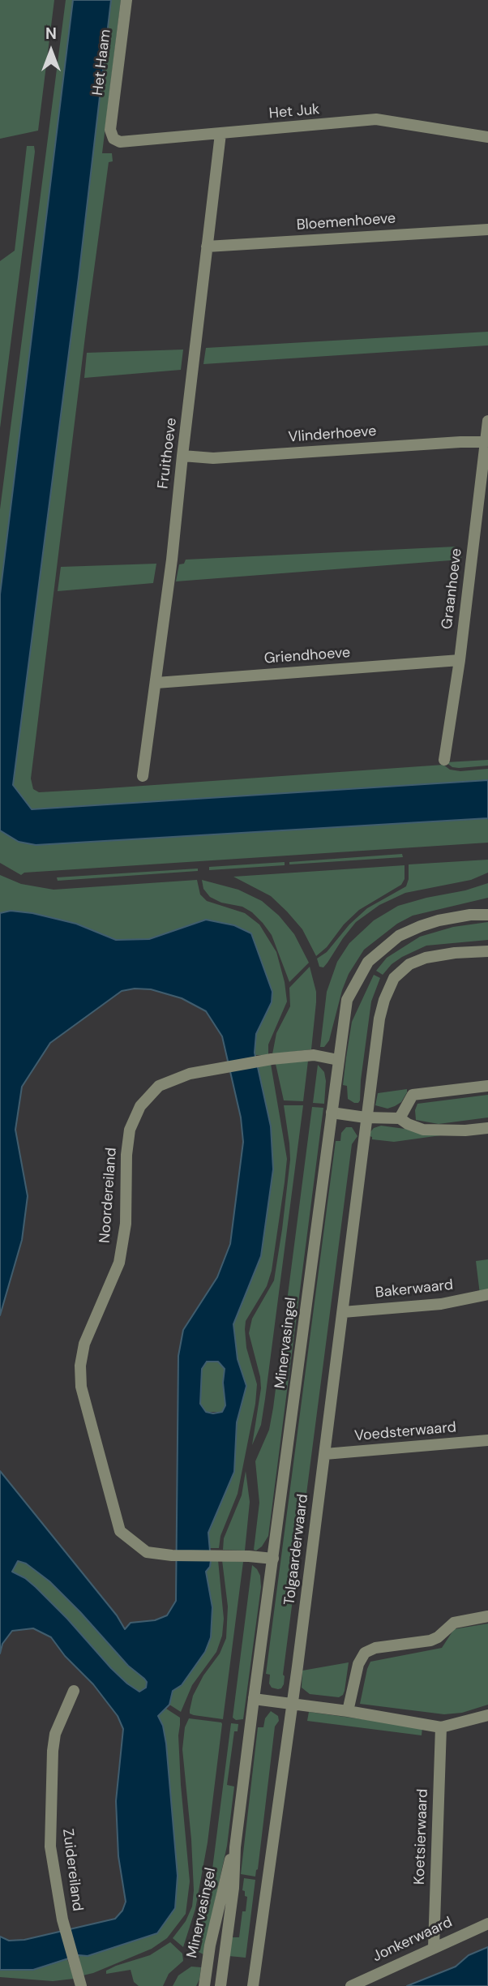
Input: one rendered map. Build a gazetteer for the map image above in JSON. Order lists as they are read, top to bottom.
{
  "streets": {
    "street": [
      "Het Haam",
      "Het Juk",
      "Bloemenhoeve",
      "Vlinderhoeve",
      "Fruithoeve",
      "Graanhoeve",
      "Griendhoeve",
      "Noordereiland",
      "Bakerwaard",
      "Minervasingel",
      "Voedsterwaard",
      "Tolgaarderwaard",
      "Koetsierwaard",
      "Zuidereiland",
      "Jonkerwaard"
    ]
  },
  "crossings": [
    ["Het Haam", "Het Juk"],
    ["Het Juk", "Fruithoeve"],
    ["Bloemenhoeve", "Fruithoeve"],
    ["Vlinderhoeve", "Fruithoeve"],
    ["Vlinderhoeve", "Graanhoeve"],
    ["Fruithoeve", "Griendhoeve"],
    ["Graanhoeve", "Griendhoeve"],
    ["Noordereiland", "Minervasingel"],
    ["Bakerwaard", "Tolgaarderwaard"],
    ["Voedsterwaard", "Tolgaarderwaard"],
    ["Koetsierwaard", "Jonkerwaard"]
  ],
  "north": "top"
}
